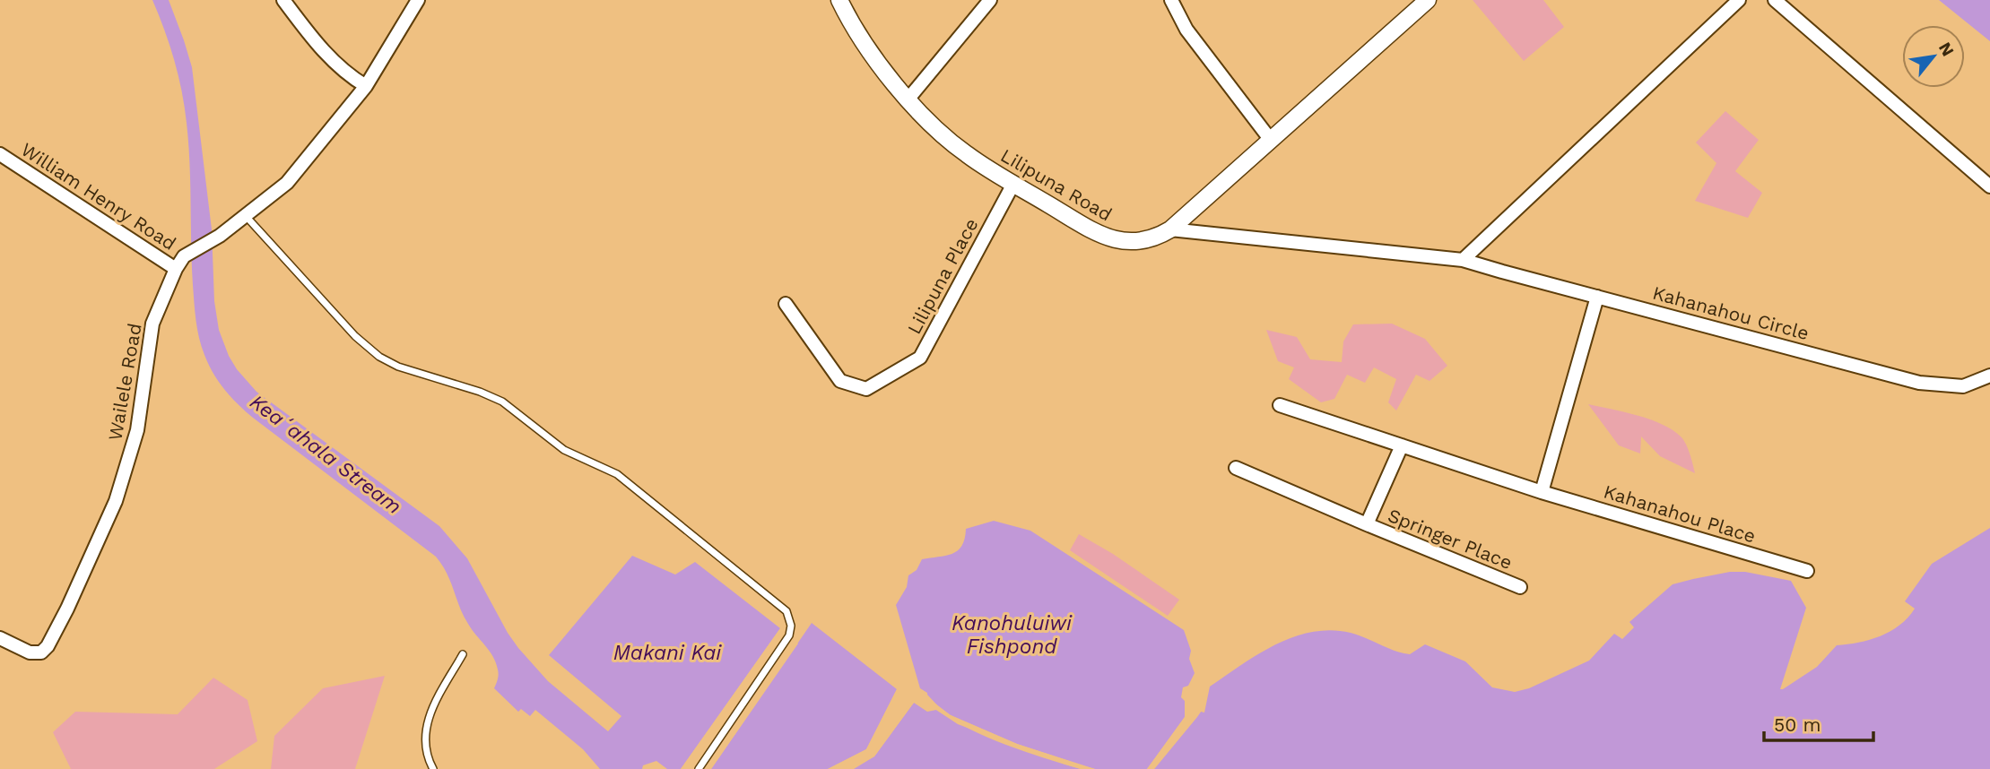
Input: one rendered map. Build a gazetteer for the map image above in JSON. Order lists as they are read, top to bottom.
{
  "streets": {
    "street": [
      "Lilipuna Road",
      "William Henry Road",
      "Lilipuna Place",
      "Kahanahou Circle",
      "Wailele Road",
      "Kahanahou Place",
      "Springer Place"
    ]
  },
  "crossings": [
    ["Lilipuna Road", "Lilipuna Place"],
    ["Lilipuna Road", "Kahanahou Circle"],
    ["William Henry Road", "Wailele Road"],
    ["Kahanahou Place", "Springer Place"]
  ],
  "water": ["Keaʻahala Stream", "Kanohuluiwi Fishpond", "Makani Kai"],
  "scale_bar": "50 m",
  "north": "top right"
}
